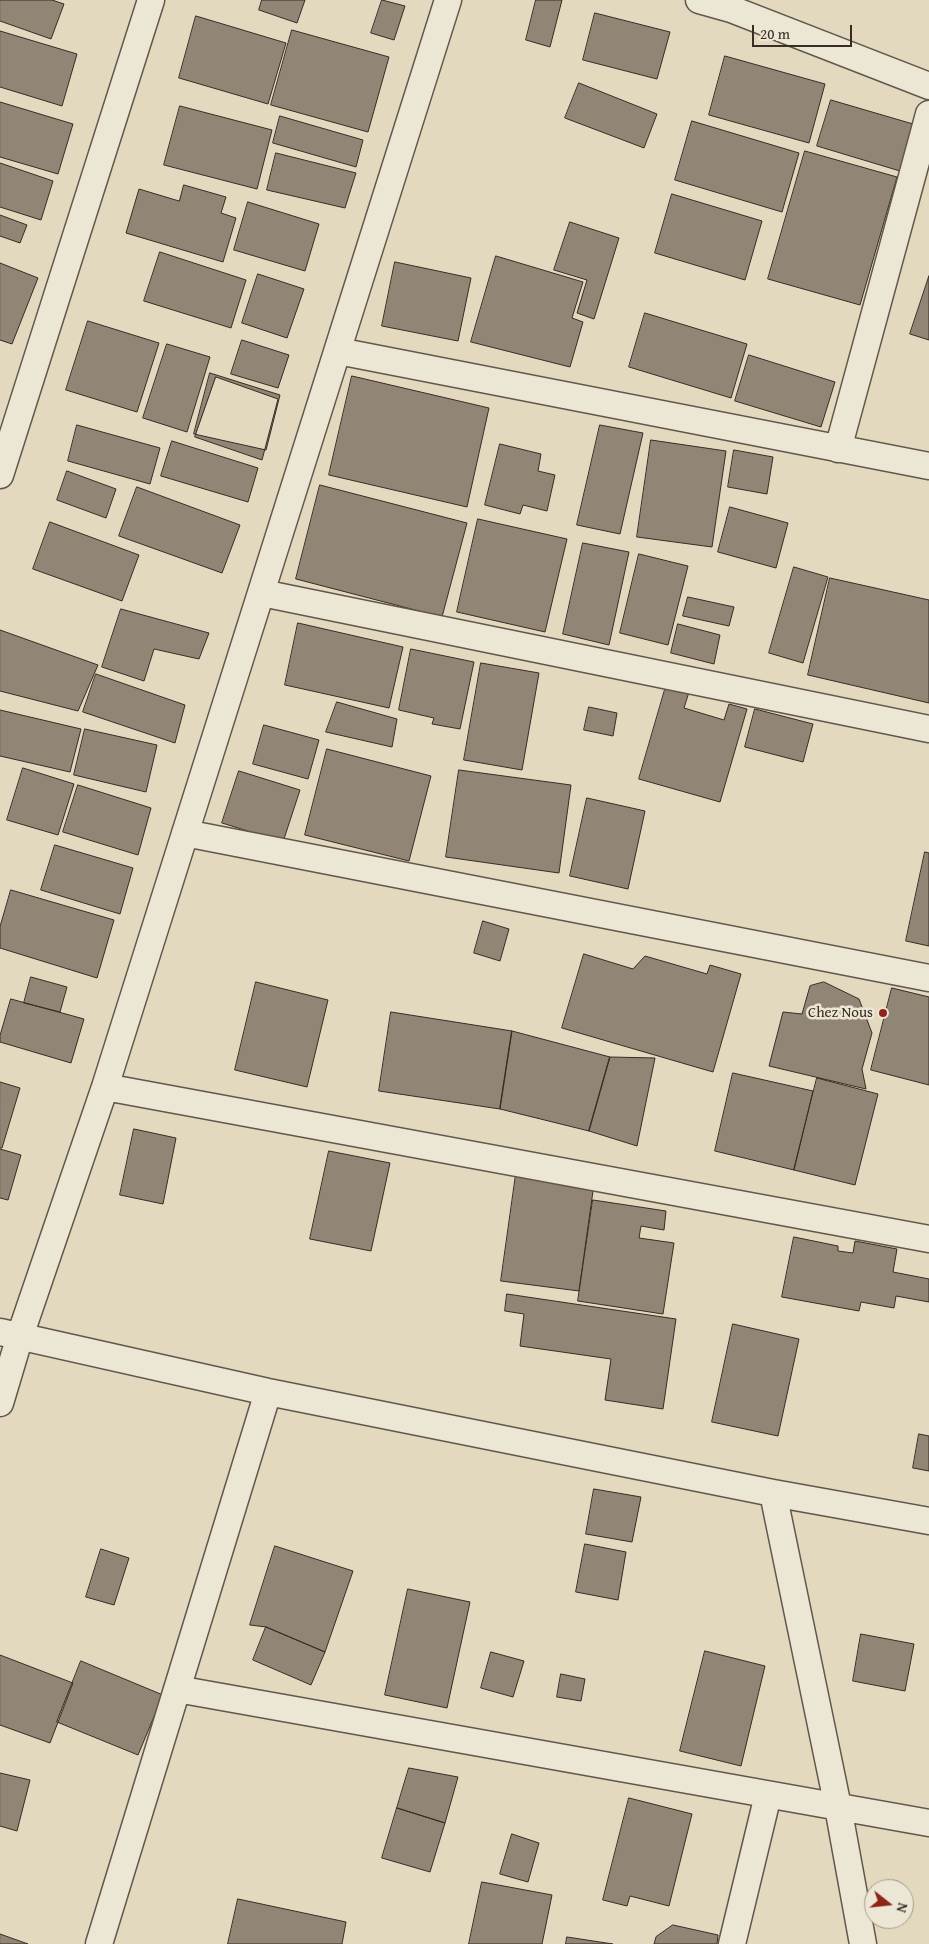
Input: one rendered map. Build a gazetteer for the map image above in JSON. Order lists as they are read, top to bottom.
{
  "places": ["Chez Nous"],
  "scale_bar": "20 m",
  "north": "right"
}
